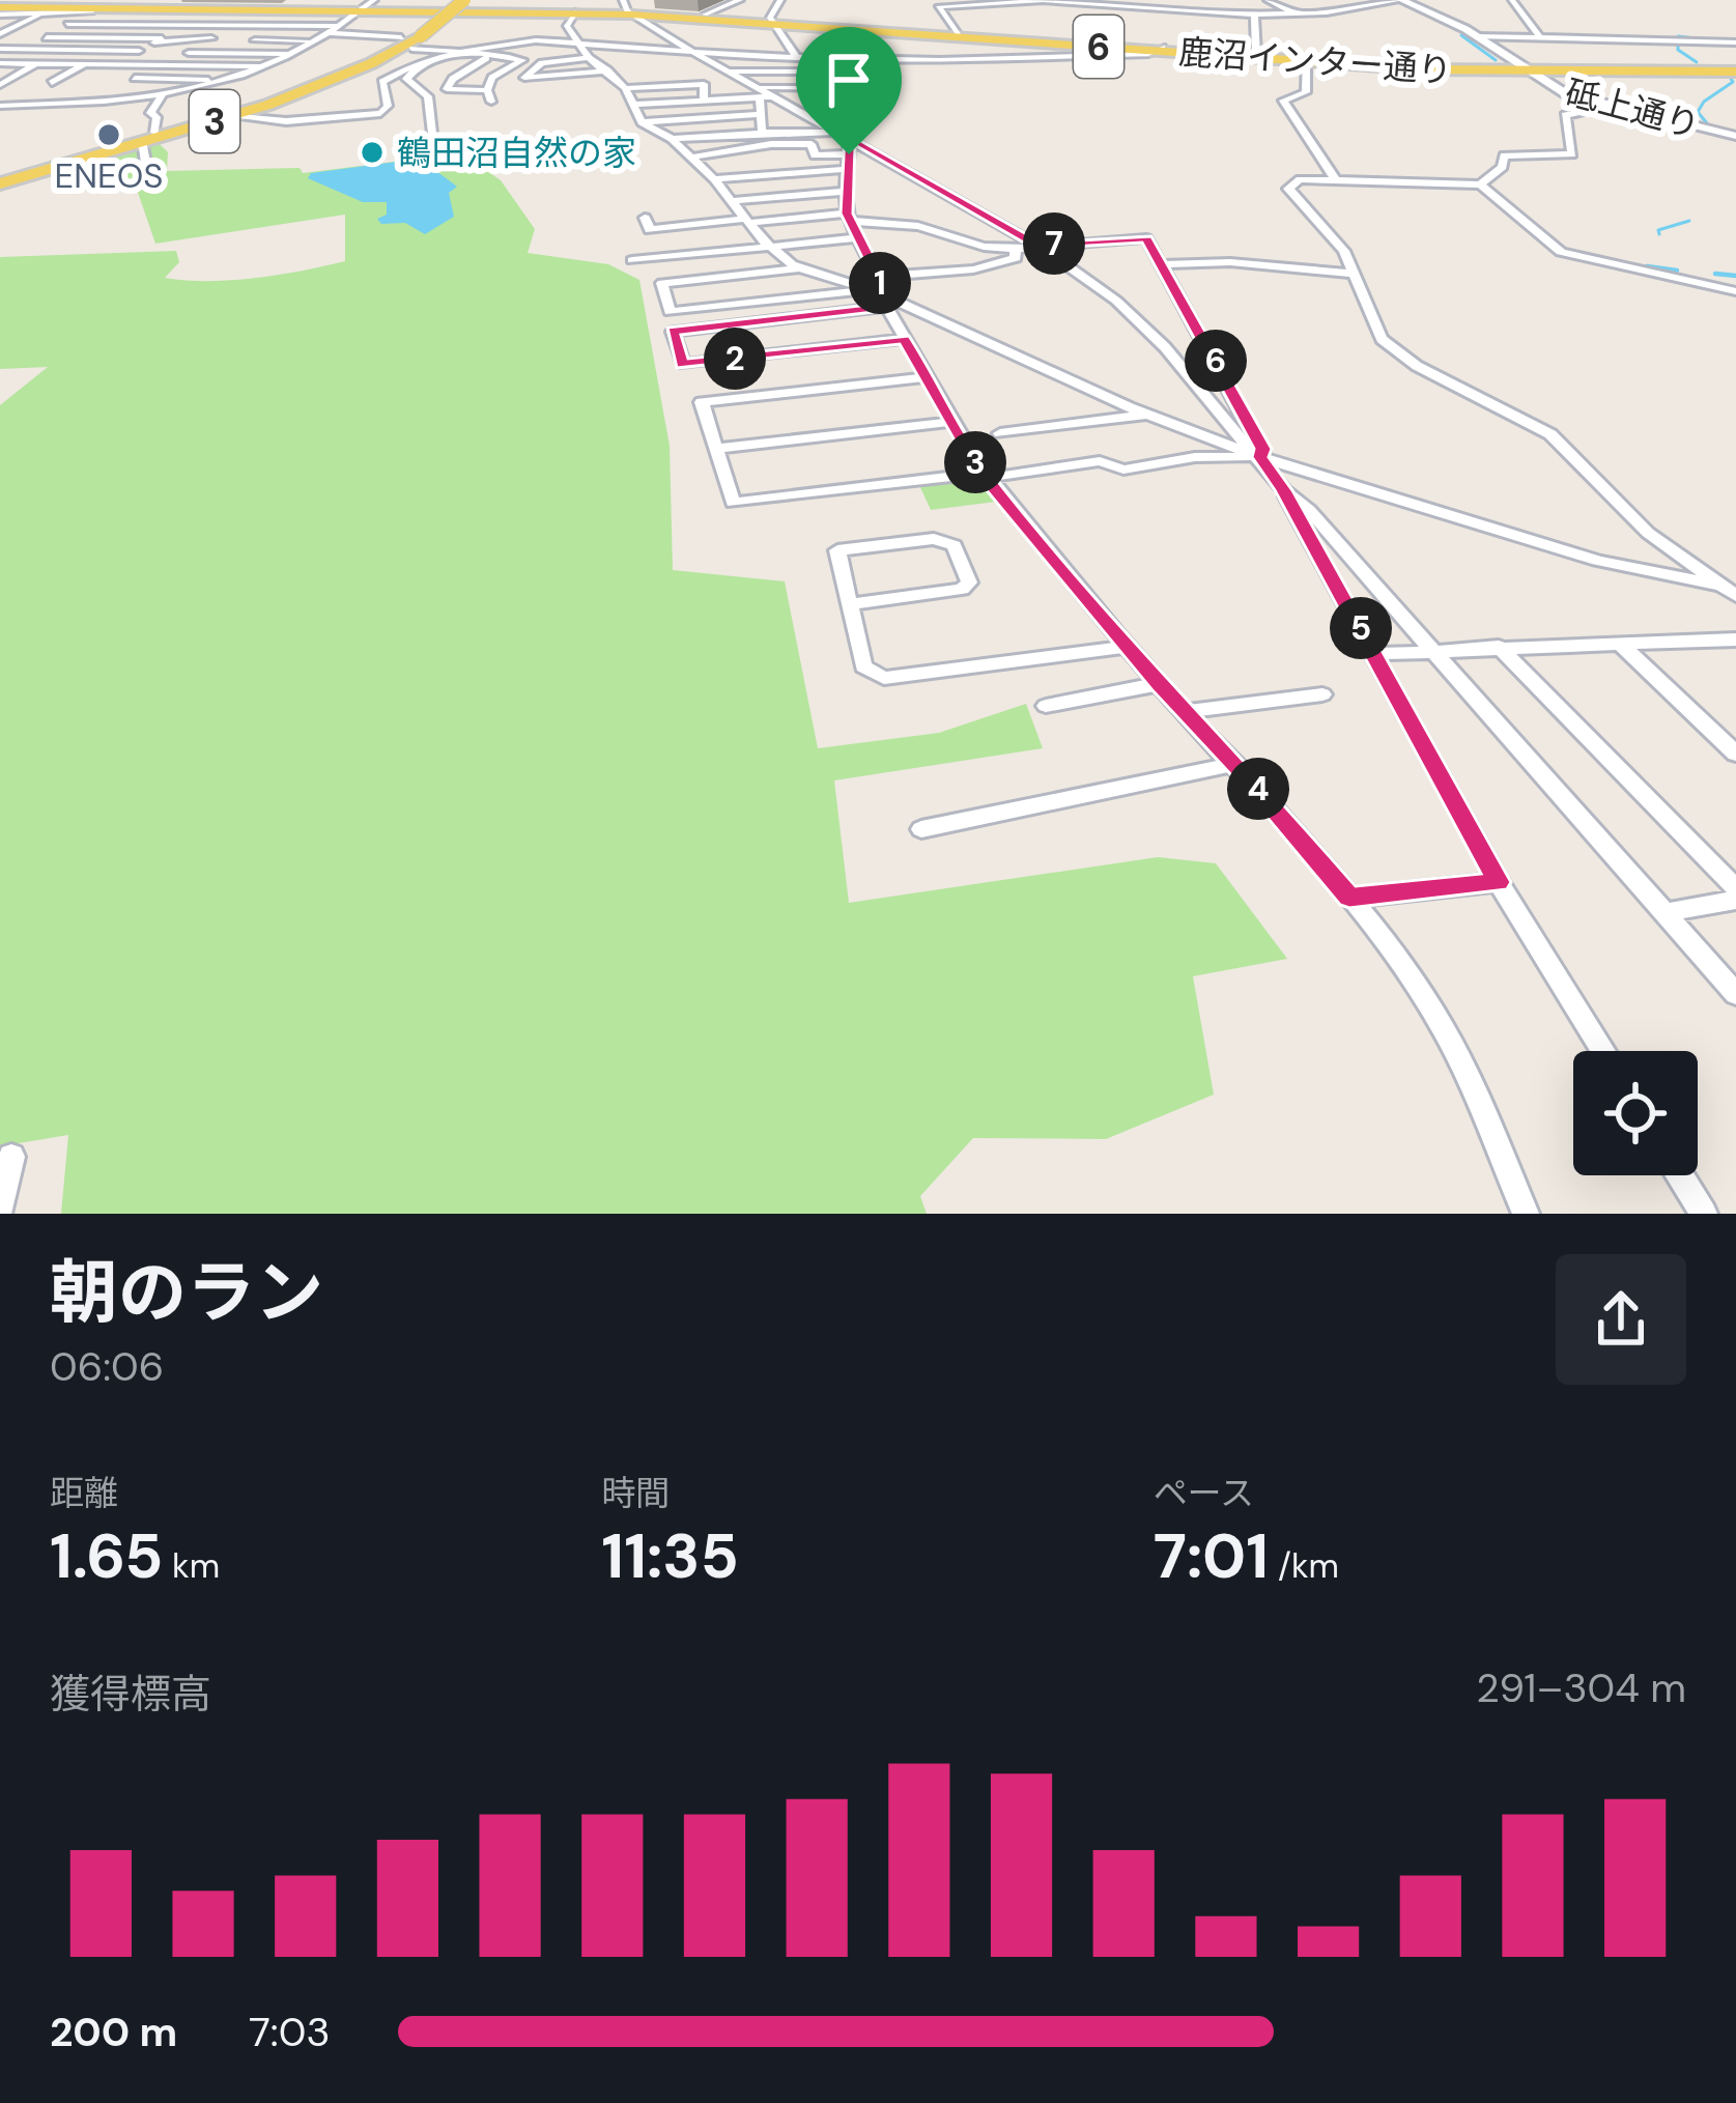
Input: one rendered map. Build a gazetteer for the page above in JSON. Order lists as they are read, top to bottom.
{
  "streets": {
    "main road": ["6", "鹿沼インター通り", "3"],
    "street": ["砥上通り"]
  },
  "crossings": [
    ["鹿沼インター通り", "砥上通り"],
    ["鹿沼インター通り", "3"]
  ],
  "places": ["ENEOS", "鶴田沼自然の家"],
  "page": {
    "pins": [
      "7",
      "1",
      "2",
      "6",
      "3",
      "5",
      "4"
    ],
    "heading": ["朝のラン", "06:06"],
    "stats": [
      ["距離", "1.65 km"],
      ["時間", "11:35"],
      ["ペース", "7:01 /km"]
    ],
    "chart": ["獲得標高", "291–304 m"],
    "list": [
      {
        "name": "200 m",
        "note": "7:03"
      }
    ]
  }
}
